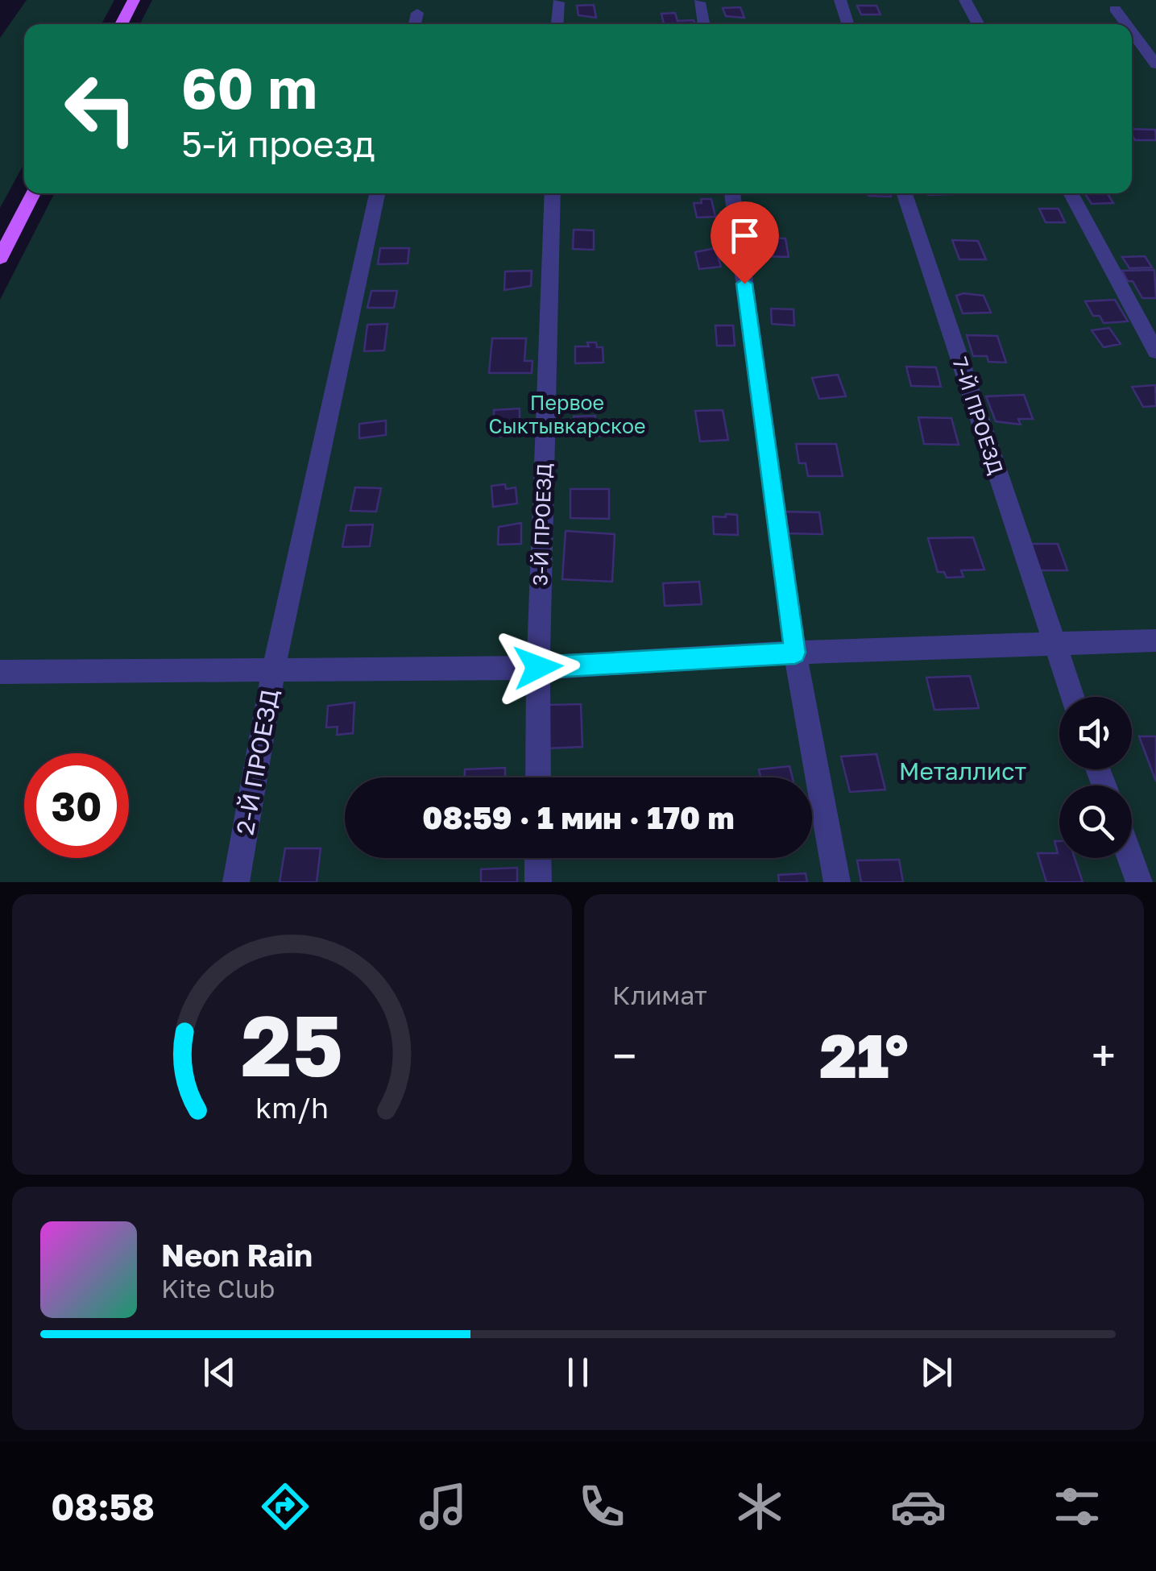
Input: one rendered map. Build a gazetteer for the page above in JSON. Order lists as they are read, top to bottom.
{
  "streets": {
    "street": ["7-Й ПРОЕЗД", "3-Й ПРОЕЗД", "2-Й ПРОЕЗД"]
  },
  "parks": ["Первое Сыктывкарское", "Металлист"],
  "page": {
    "turn": ["60 m", "5-й проезд"],
    "limit": "30",
    "trip": "08:59 · 1 мин · 170 m",
    "tile": "Климат",
    "heat": ["−", "21°", "+"],
    "song": ["Neon Rain", "Kite Club"],
    "tabs": "08:58",
    "gauge": ["25", "km/h"]
  }
}
